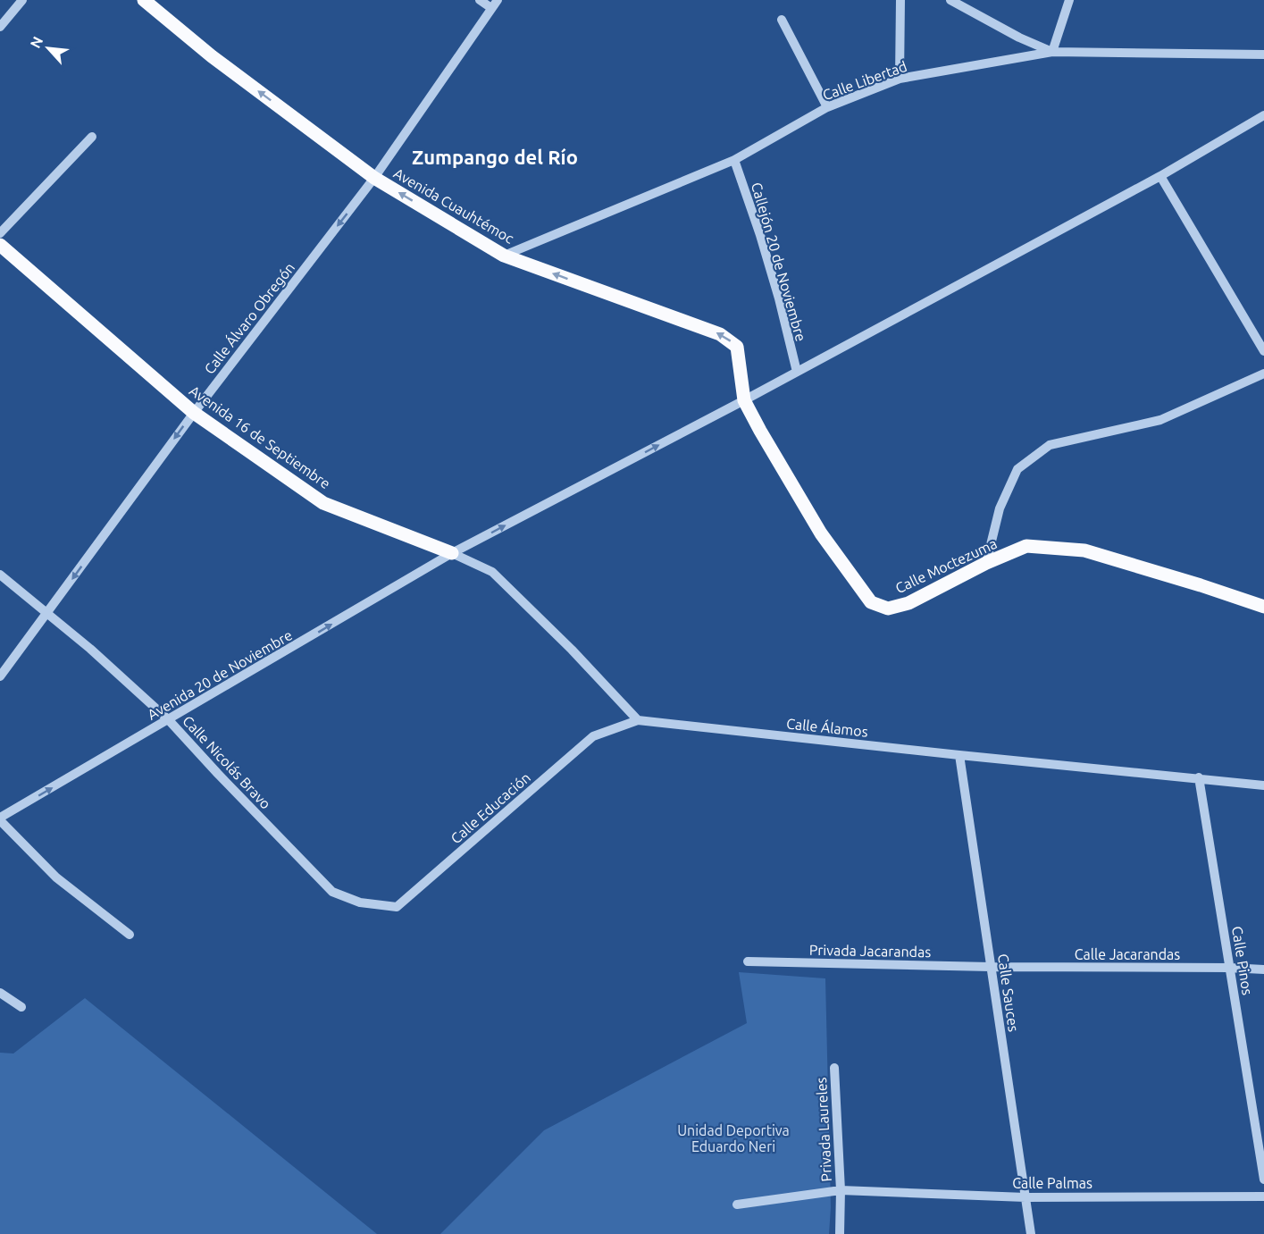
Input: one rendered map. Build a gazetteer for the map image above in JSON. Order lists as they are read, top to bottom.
{
  "streets": {
    "main road": ["Avenida Cuauhtémoc", "Avenida 16 de Septiembre", "Calle Moctezuma"],
    "street": [
      "Calle Libertad",
      "Callejón 20 de Noviembre",
      "Calle Álvaro Obregón",
      "Avenida 20 de Noviembre",
      "Calle Álamos",
      "Calle Nicolás Bravo",
      "Calle Educación",
      "Privada Jacarandas",
      "Calle Jacarandas",
      "Calle Pinos",
      "Calle Sauces",
      "Privada Laureles",
      "Calle Palmas"
    ]
  },
  "crossings": [
    ["Calle Libertad", "Avenida Cuauhtémoc"],
    ["Calle Libertad", "Callejón 20 de Noviembre"],
    ["Avenida Cuauhtémoc", "Calle Álvaro Obregón"],
    ["Avenida Cuauhtémoc", "Calle Moctezuma"],
    ["Avenida Cuauhtémoc", "Avenida 20 de Noviembre"],
    ["Callejón 20 de Noviembre", "Avenida 20 de Noviembre"],
    ["Calle Álvaro Obregón", "Avenida 16 de Septiembre"],
    ["Calle Álvaro Obregón", "Calle Nicolás Bravo"],
    ["Avenida 16 de Septiembre", "Avenida 20 de Noviembre"],
    ["Calle Moctezuma", "Avenida 20 de Noviembre"],
    ["Avenida 20 de Noviembre", "Calle Nicolás Bravo"],
    ["Calle Álamos", "Calle Educación"],
    ["Calle Álamos", "Calle Pinos"],
    ["Calle Álamos", "Calle Sauces"],
    ["Calle Nicolás Bravo", "Calle Educación"],
    ["Privada Jacarandas", "Calle Jacarandas"],
    ["Privada Jacarandas", "Calle Sauces"],
    ["Calle Jacarandas", "Calle Pinos"],
    ["Calle Jacarandas", "Calle Sauces"],
    ["Calle Sauces", "Calle Palmas"],
    ["Privada Laureles", "Calle Palmas"]
  ],
  "one_way": ["Avenida Cuauhtémoc", "Calle Álvaro Obregón", "Avenida 20 de Noviembre"],
  "districts": ["Zumpango del Río"],
  "parks": ["Unidad Deportiva Eduardo Neri"],
  "north": "top left"
}
